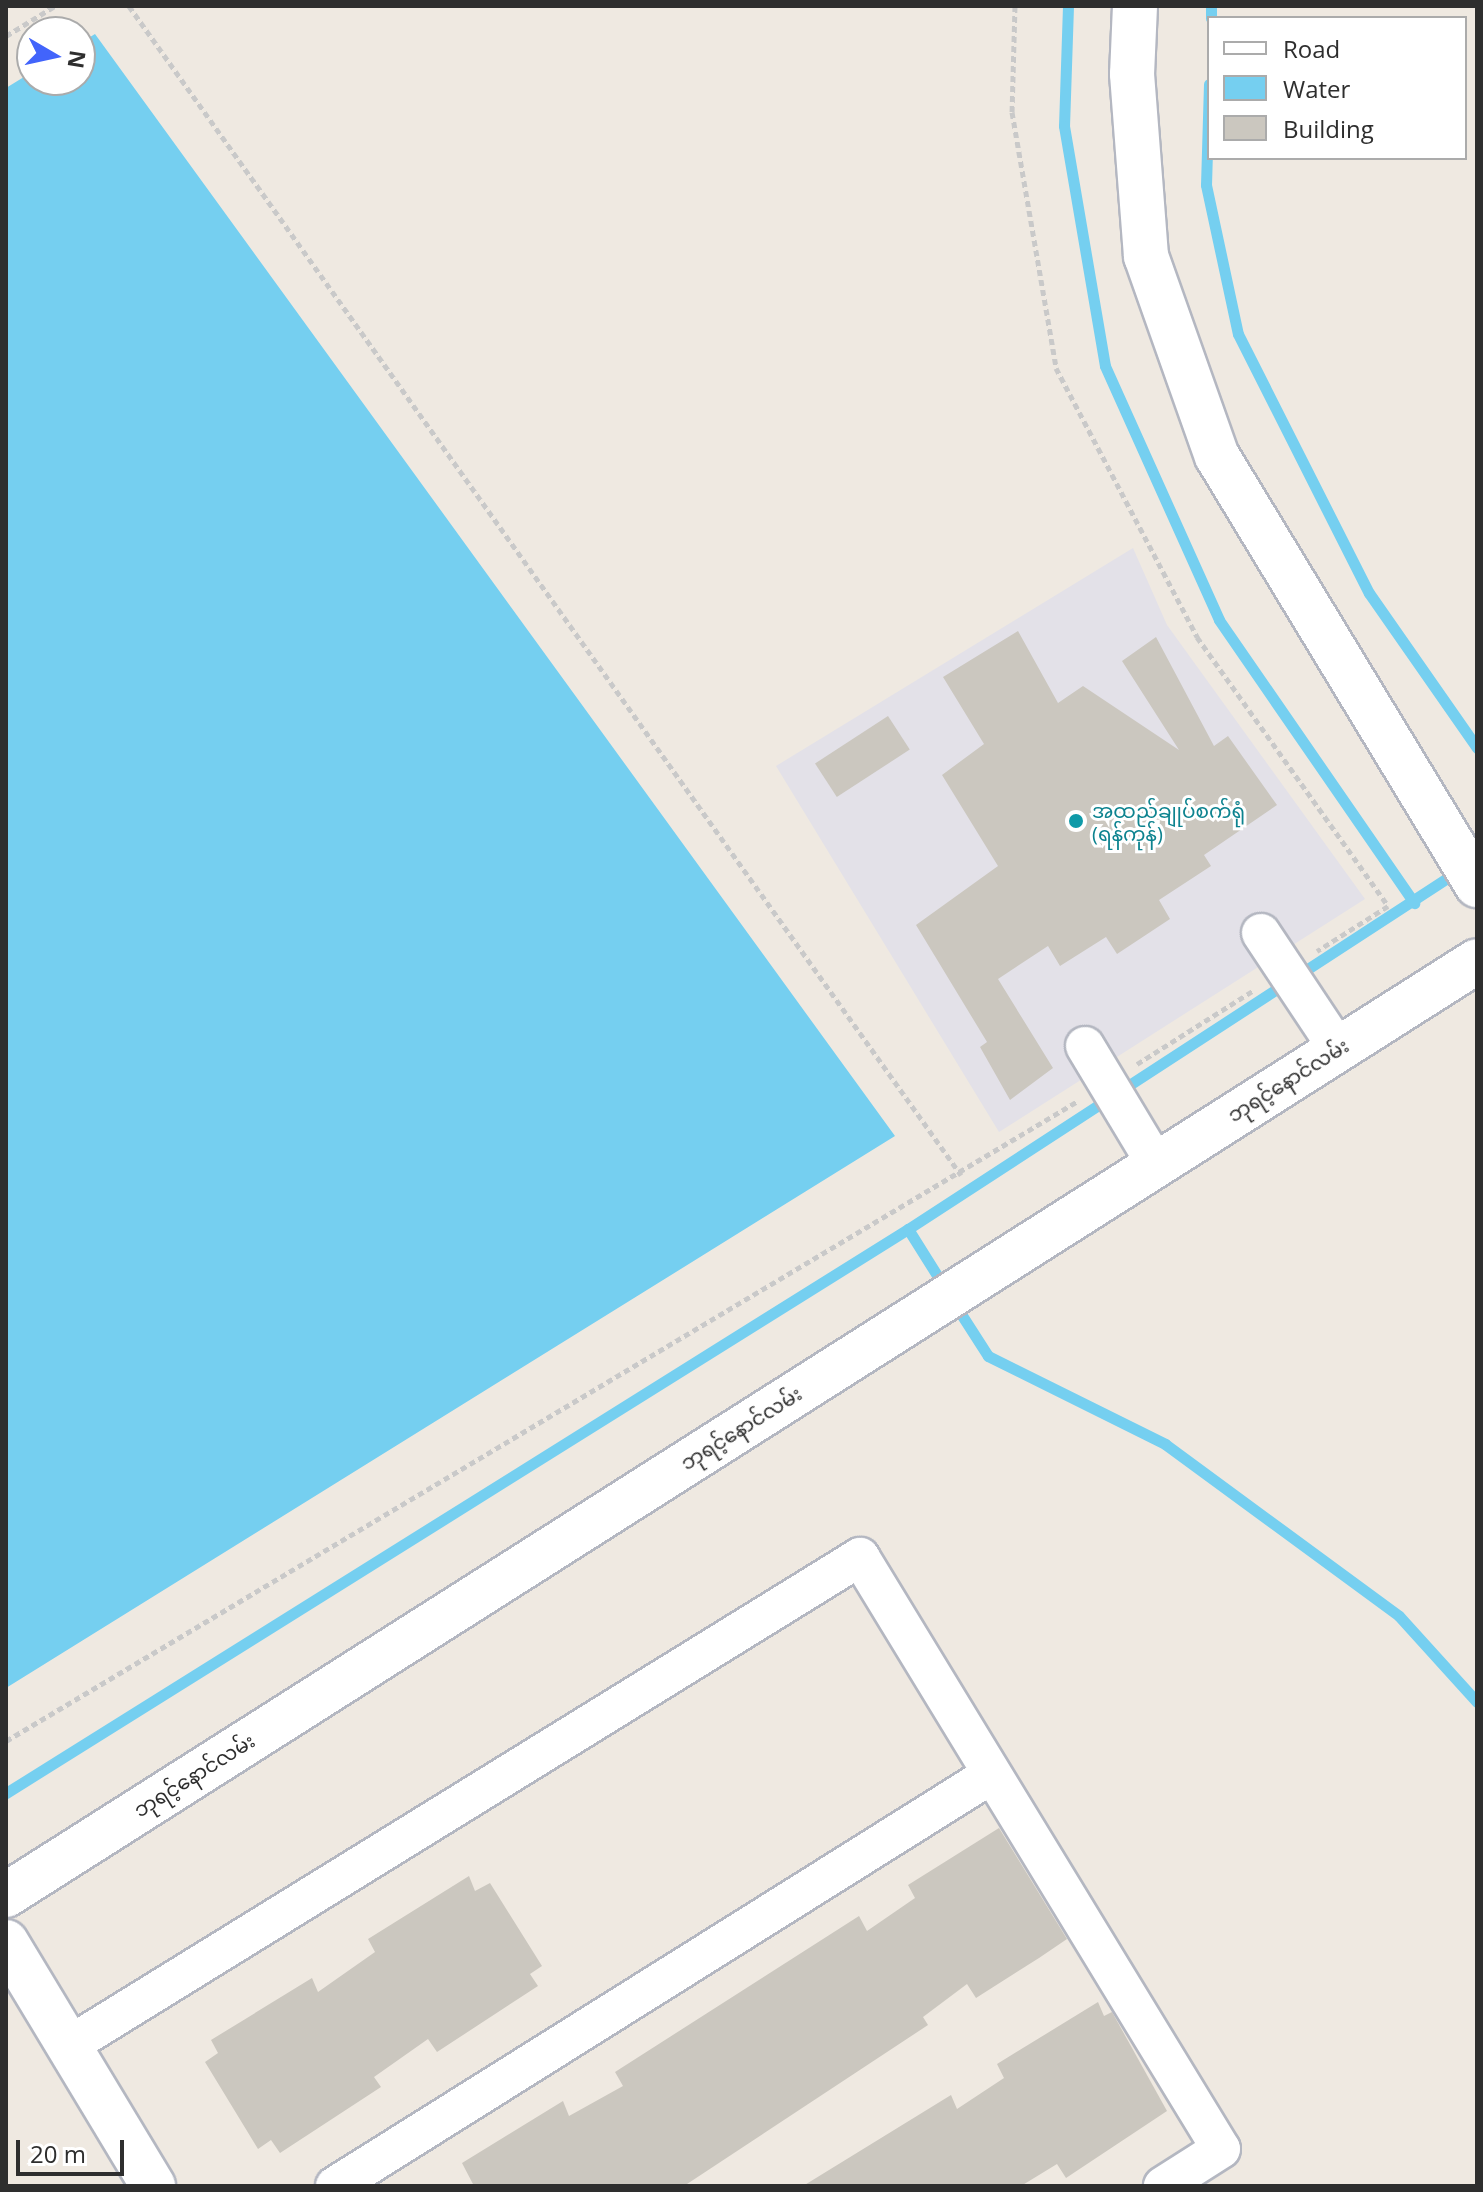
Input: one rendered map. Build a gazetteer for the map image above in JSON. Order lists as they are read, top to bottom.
{
  "streets": {
    "street": ["ဘုရင့်နောင်လမ်း"]
  },
  "places": ["အထည်ချုပ်စက်ရုံ (ရန်ကုန်)"],
  "legend": ["Road", "Water", "Building"],
  "scale_bar": "20 m",
  "north": "right"
}
